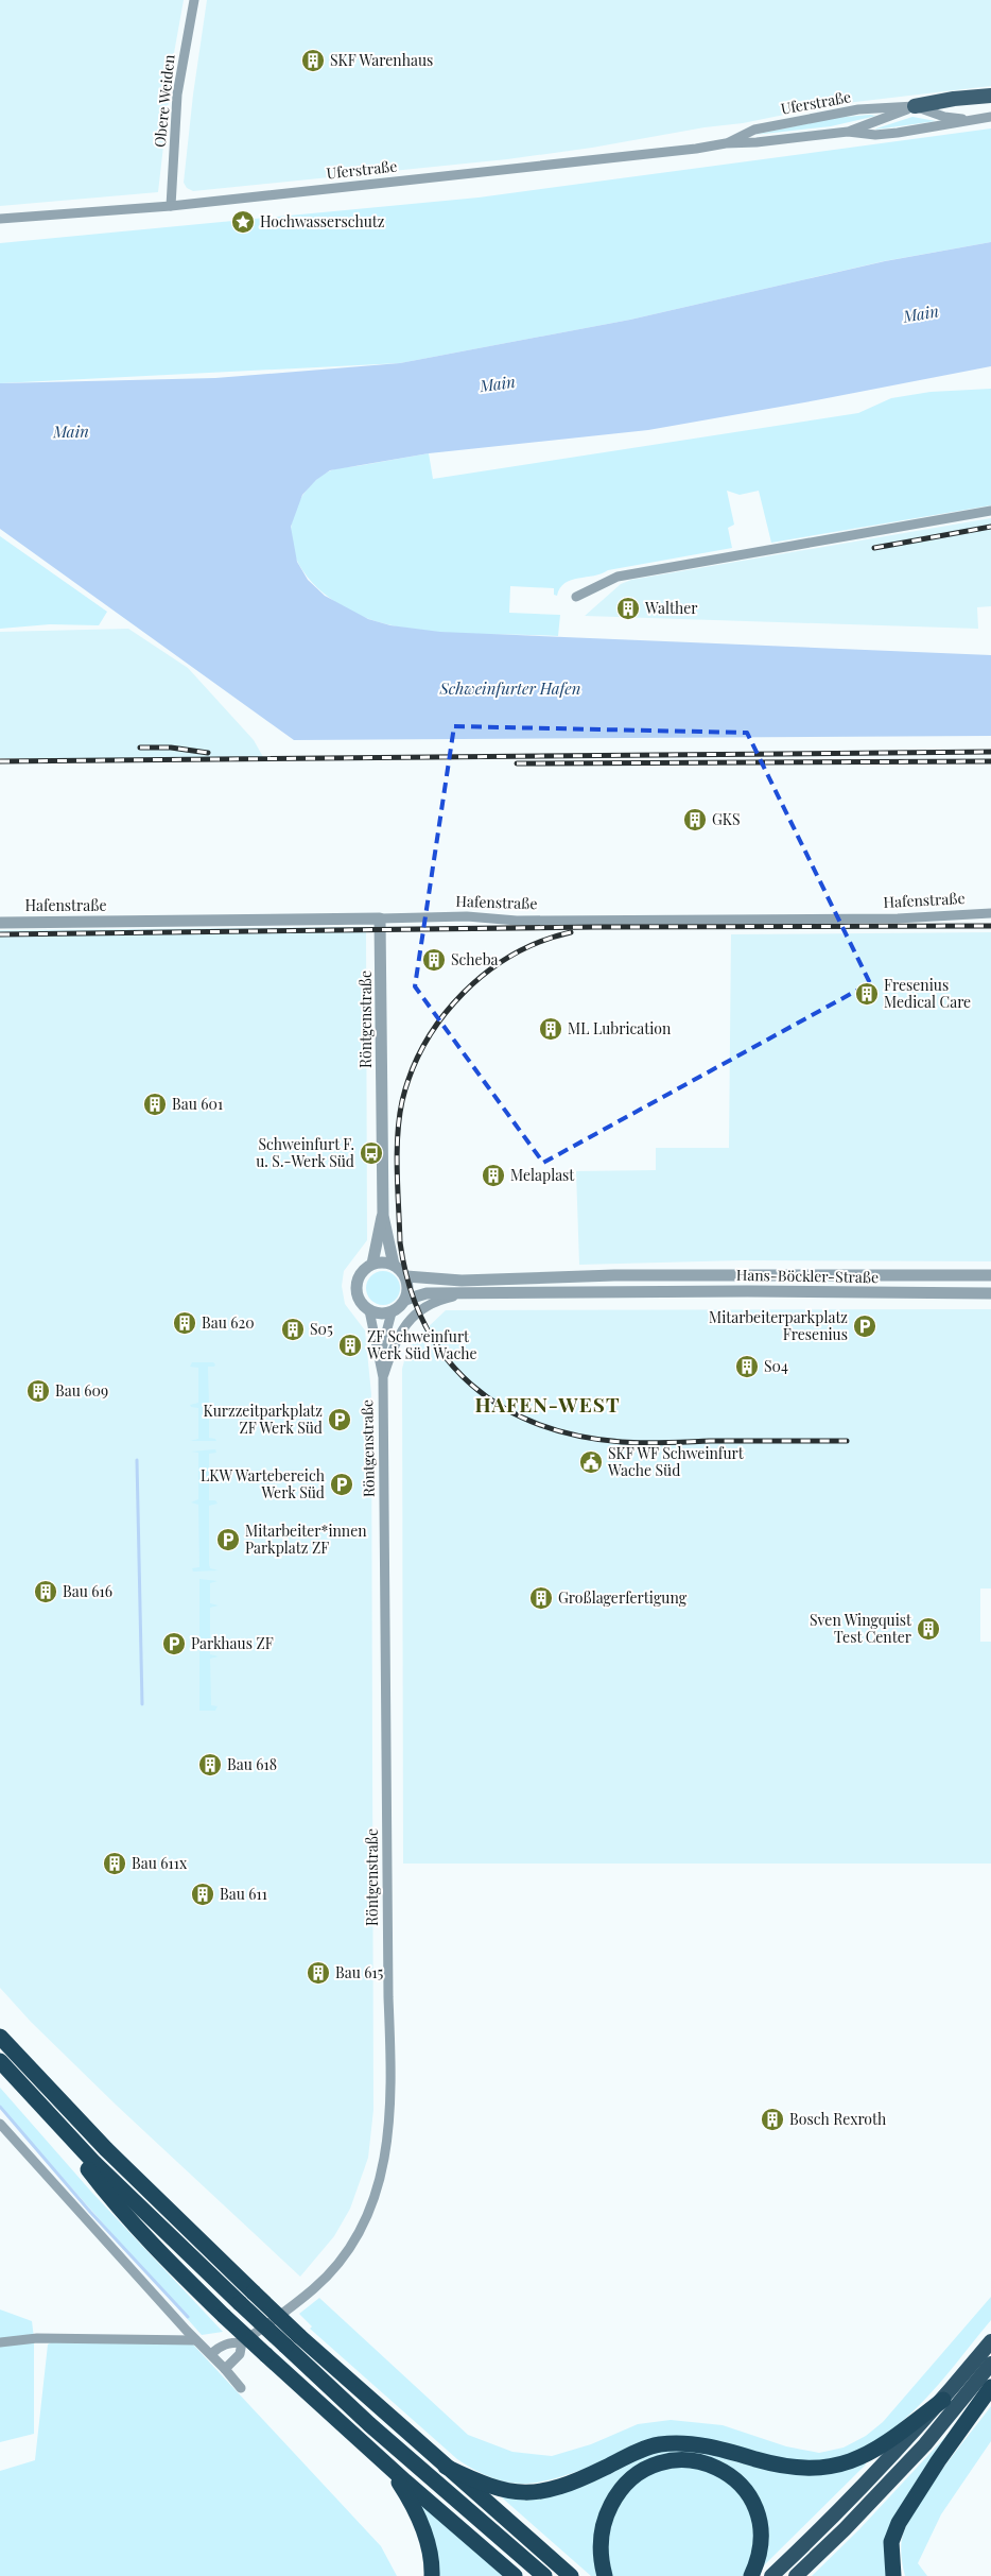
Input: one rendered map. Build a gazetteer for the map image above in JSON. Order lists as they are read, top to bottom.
{
  "streets": {
    "street": [
      "Obere Weiden",
      "Uferstraße",
      "Hafenstraße",
      "Röntgenstraße",
      "Hans-Böckler-Straße"
    ]
  },
  "crossings": [
    ["Obere Weiden", "Uferstraße"],
    ["Hafenstraße", "Röntgenstraße"],
    ["Röntgenstraße", "Hans-Böckler-Straße"]
  ],
  "districts": ["HAFEN-WEST"],
  "water": ["Main", "Schweinfurter Hafen"],
  "places": {
    "building": [
      "SKF Warenhaus",
      "Walther",
      "GKS",
      "Scheba",
      "Fresenius Medical Care",
      "ML Lubrication",
      "Bau 601",
      "Melaplast",
      "Bau 620",
      "S05",
      "ZF Schweinfurt Werk Süd Wache",
      "S04",
      "Bau 609",
      "Bau 616",
      "Großlagerfertigung",
      "Sven Wingquist Test Center",
      "Bau 618",
      "Bau 611x",
      "Bau 611",
      "Bau 615",
      "Bosch Rexroth"
    ],
    "place": ["Hochwasserschutz"],
    "bus stop": ["Schweinfurt F. u. S.-Werk Süd"],
    "parking": [
      "Mitarbeiterparkplatz Fresenius",
      "Kurzzeitparkplatz ZF Werk Süd",
      "LKW Wartebereich Werk Süd",
      "Mitarbeiter*innen Parkplatz ZF",
      "Parkhaus ZF"
    ],
    "public building": ["SKF WF Schweinfurt Wache Süd"]
  }
}
